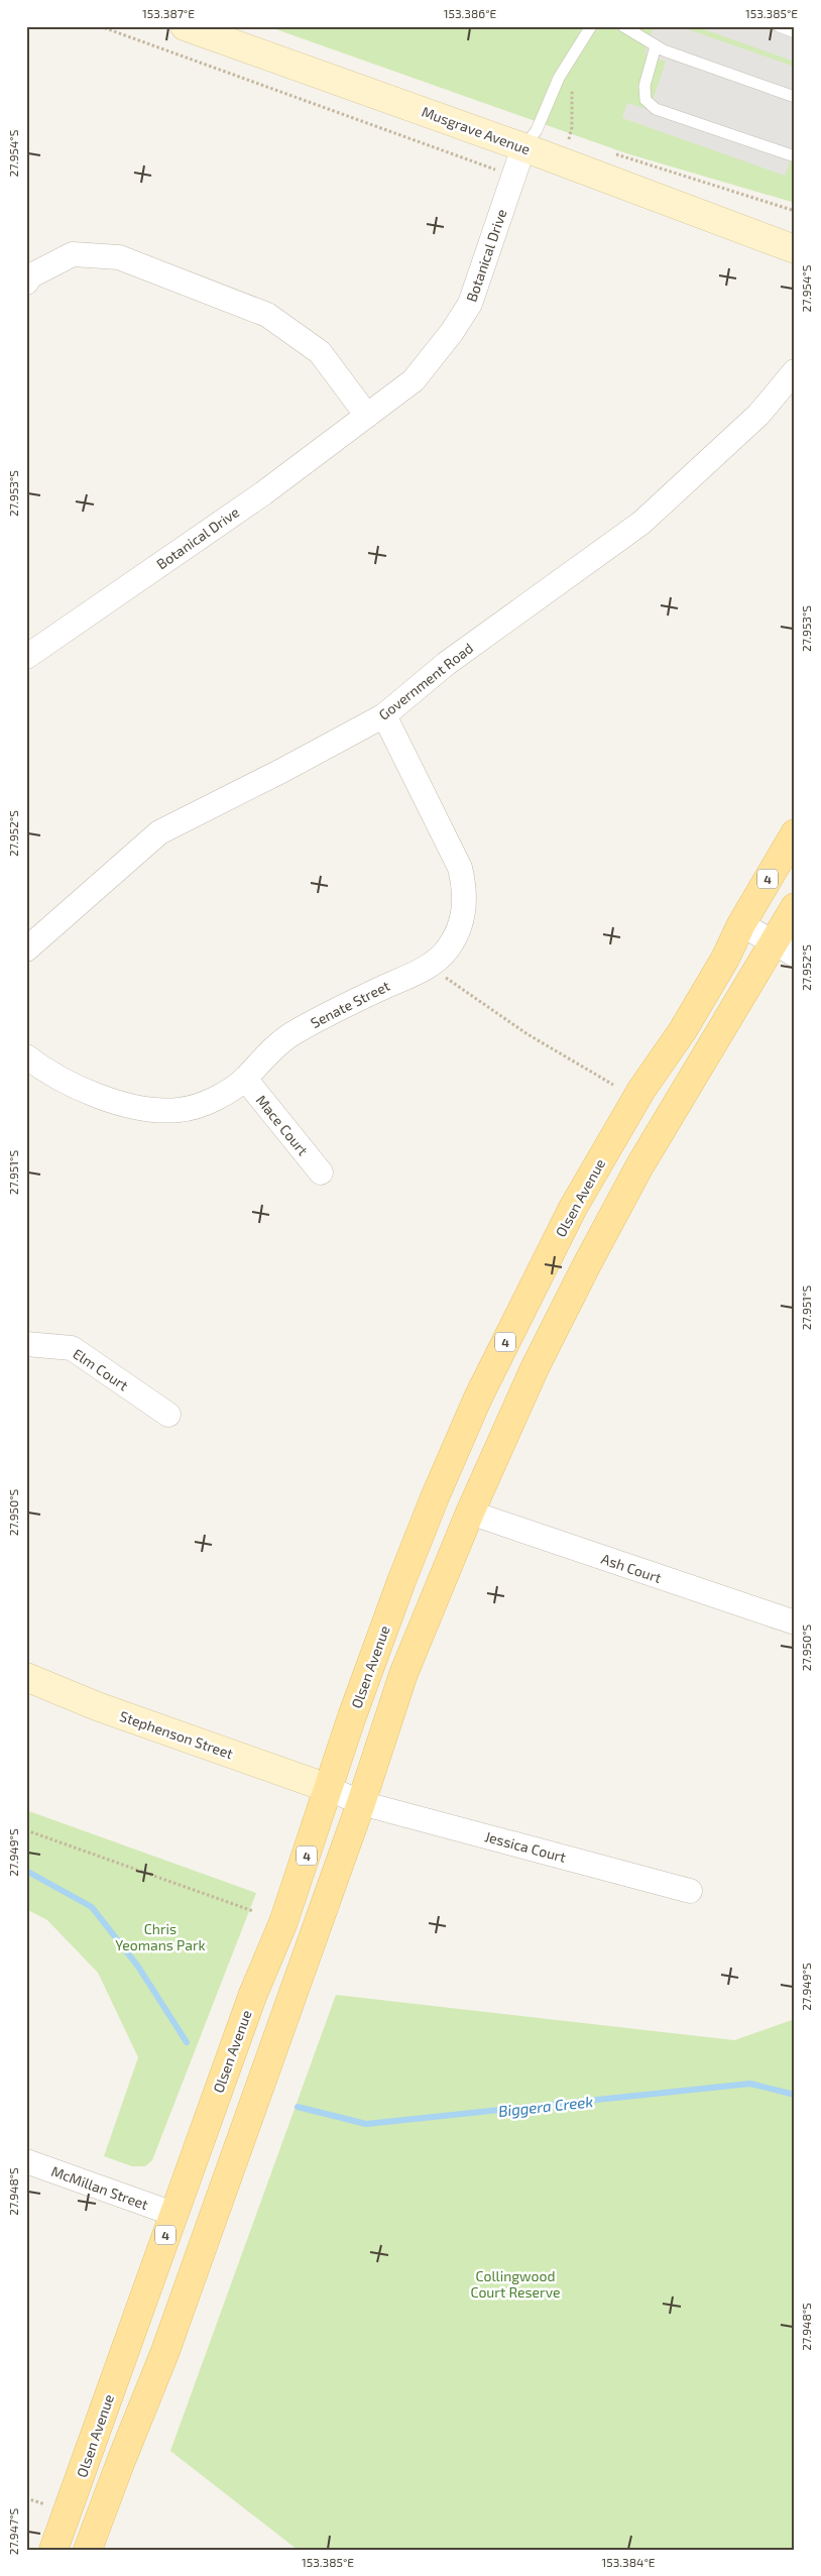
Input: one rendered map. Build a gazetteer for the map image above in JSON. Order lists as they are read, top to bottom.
{
  "streets": {
    "main road": [
      "Musgrave Avenue",
      "4",
      "Olsen Avenue",
      "Stephenson Street"
    ],
    "street": [
      "Botanical Drive",
      "Government Road",
      "Senate Street",
      "Mace Court",
      "Elm Court",
      "Ash Court",
      "Jessica Court",
      "McMillan Street"
    ]
  },
  "crossings": [
    ["Musgrave Avenue", "Botanical Drive"],
    ["Government Road", "Senate Street"],
    ["4", "Ash Court"],
    ["4", "Jessica Court"],
    ["Senate Street", "Mace Court"],
    ["Olsen Avenue", "Stephenson Street"],
    ["Olsen Avenue", "Jessica Court"],
    ["Olsen Avenue", "McMillan Street"],
    ["Stephenson Street", "Jessica Court"]
  ],
  "water": ["Biggera Creek"],
  "parks": ["Chris Yeomans Park", "Collingwood Court Reserve"],
  "coordinates": [
    "153.387°E",
    "153.386°E",
    "153.385°E",
    "27.954°S",
    "27.953°S",
    "27.952°S",
    "27.951°S",
    "27.950°S",
    "27.949°S",
    "27.948°S",
    "27.947°S",
    "153.384°E"
  ]
}
